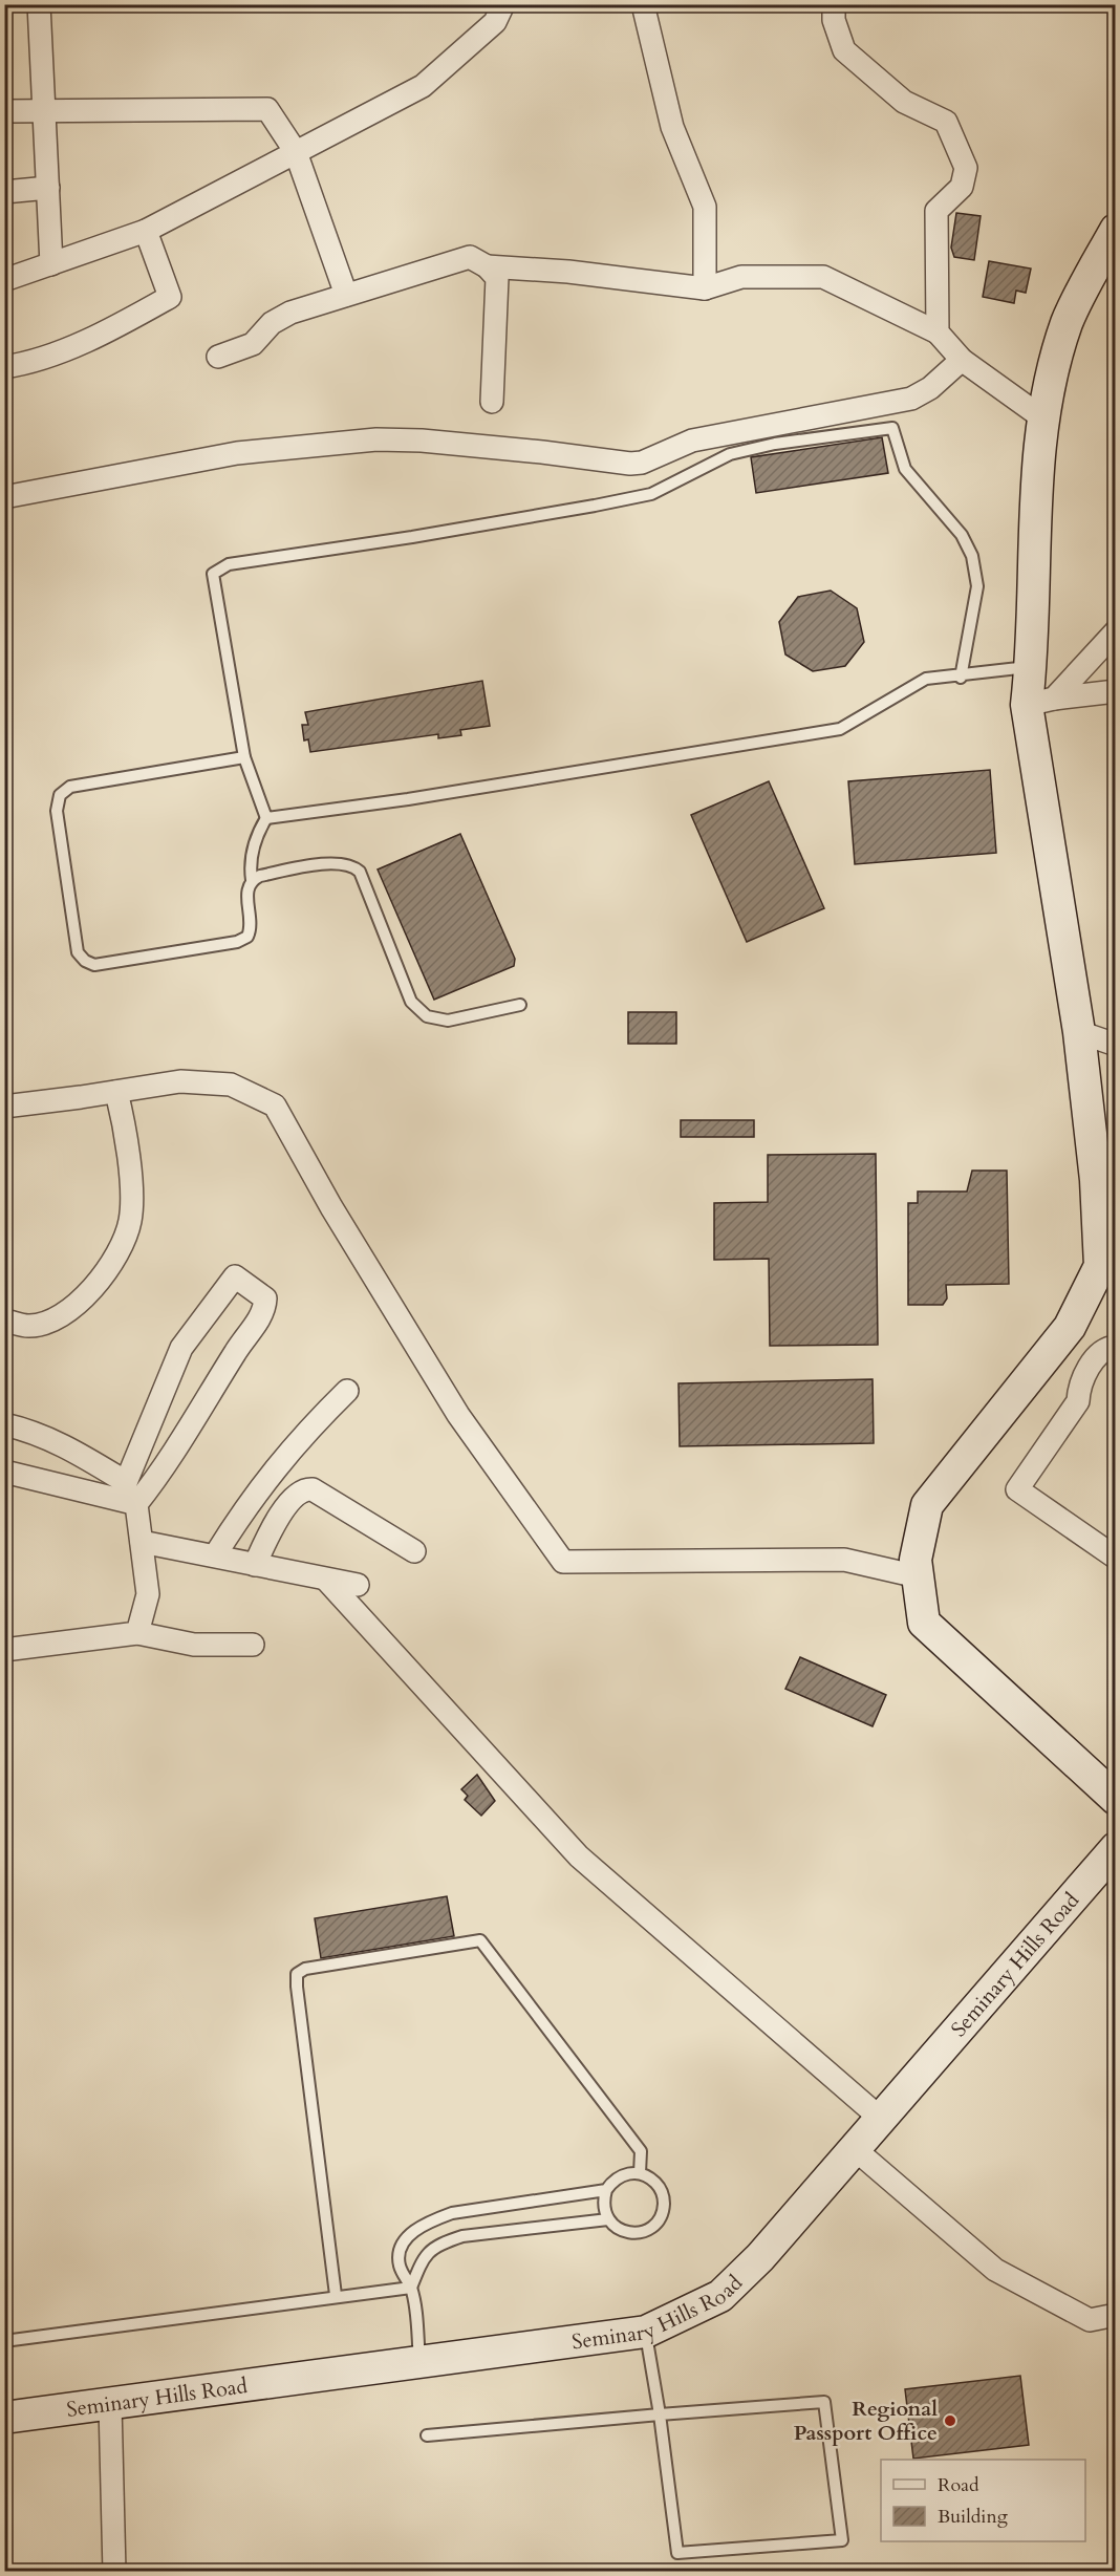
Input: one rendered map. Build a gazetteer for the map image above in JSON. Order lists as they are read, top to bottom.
{
  "streets": {
    "street": ["Seminary Hills Road"]
  },
  "places": ["Regional Passport Office"],
  "legend": ["Road", "Building"]
}
